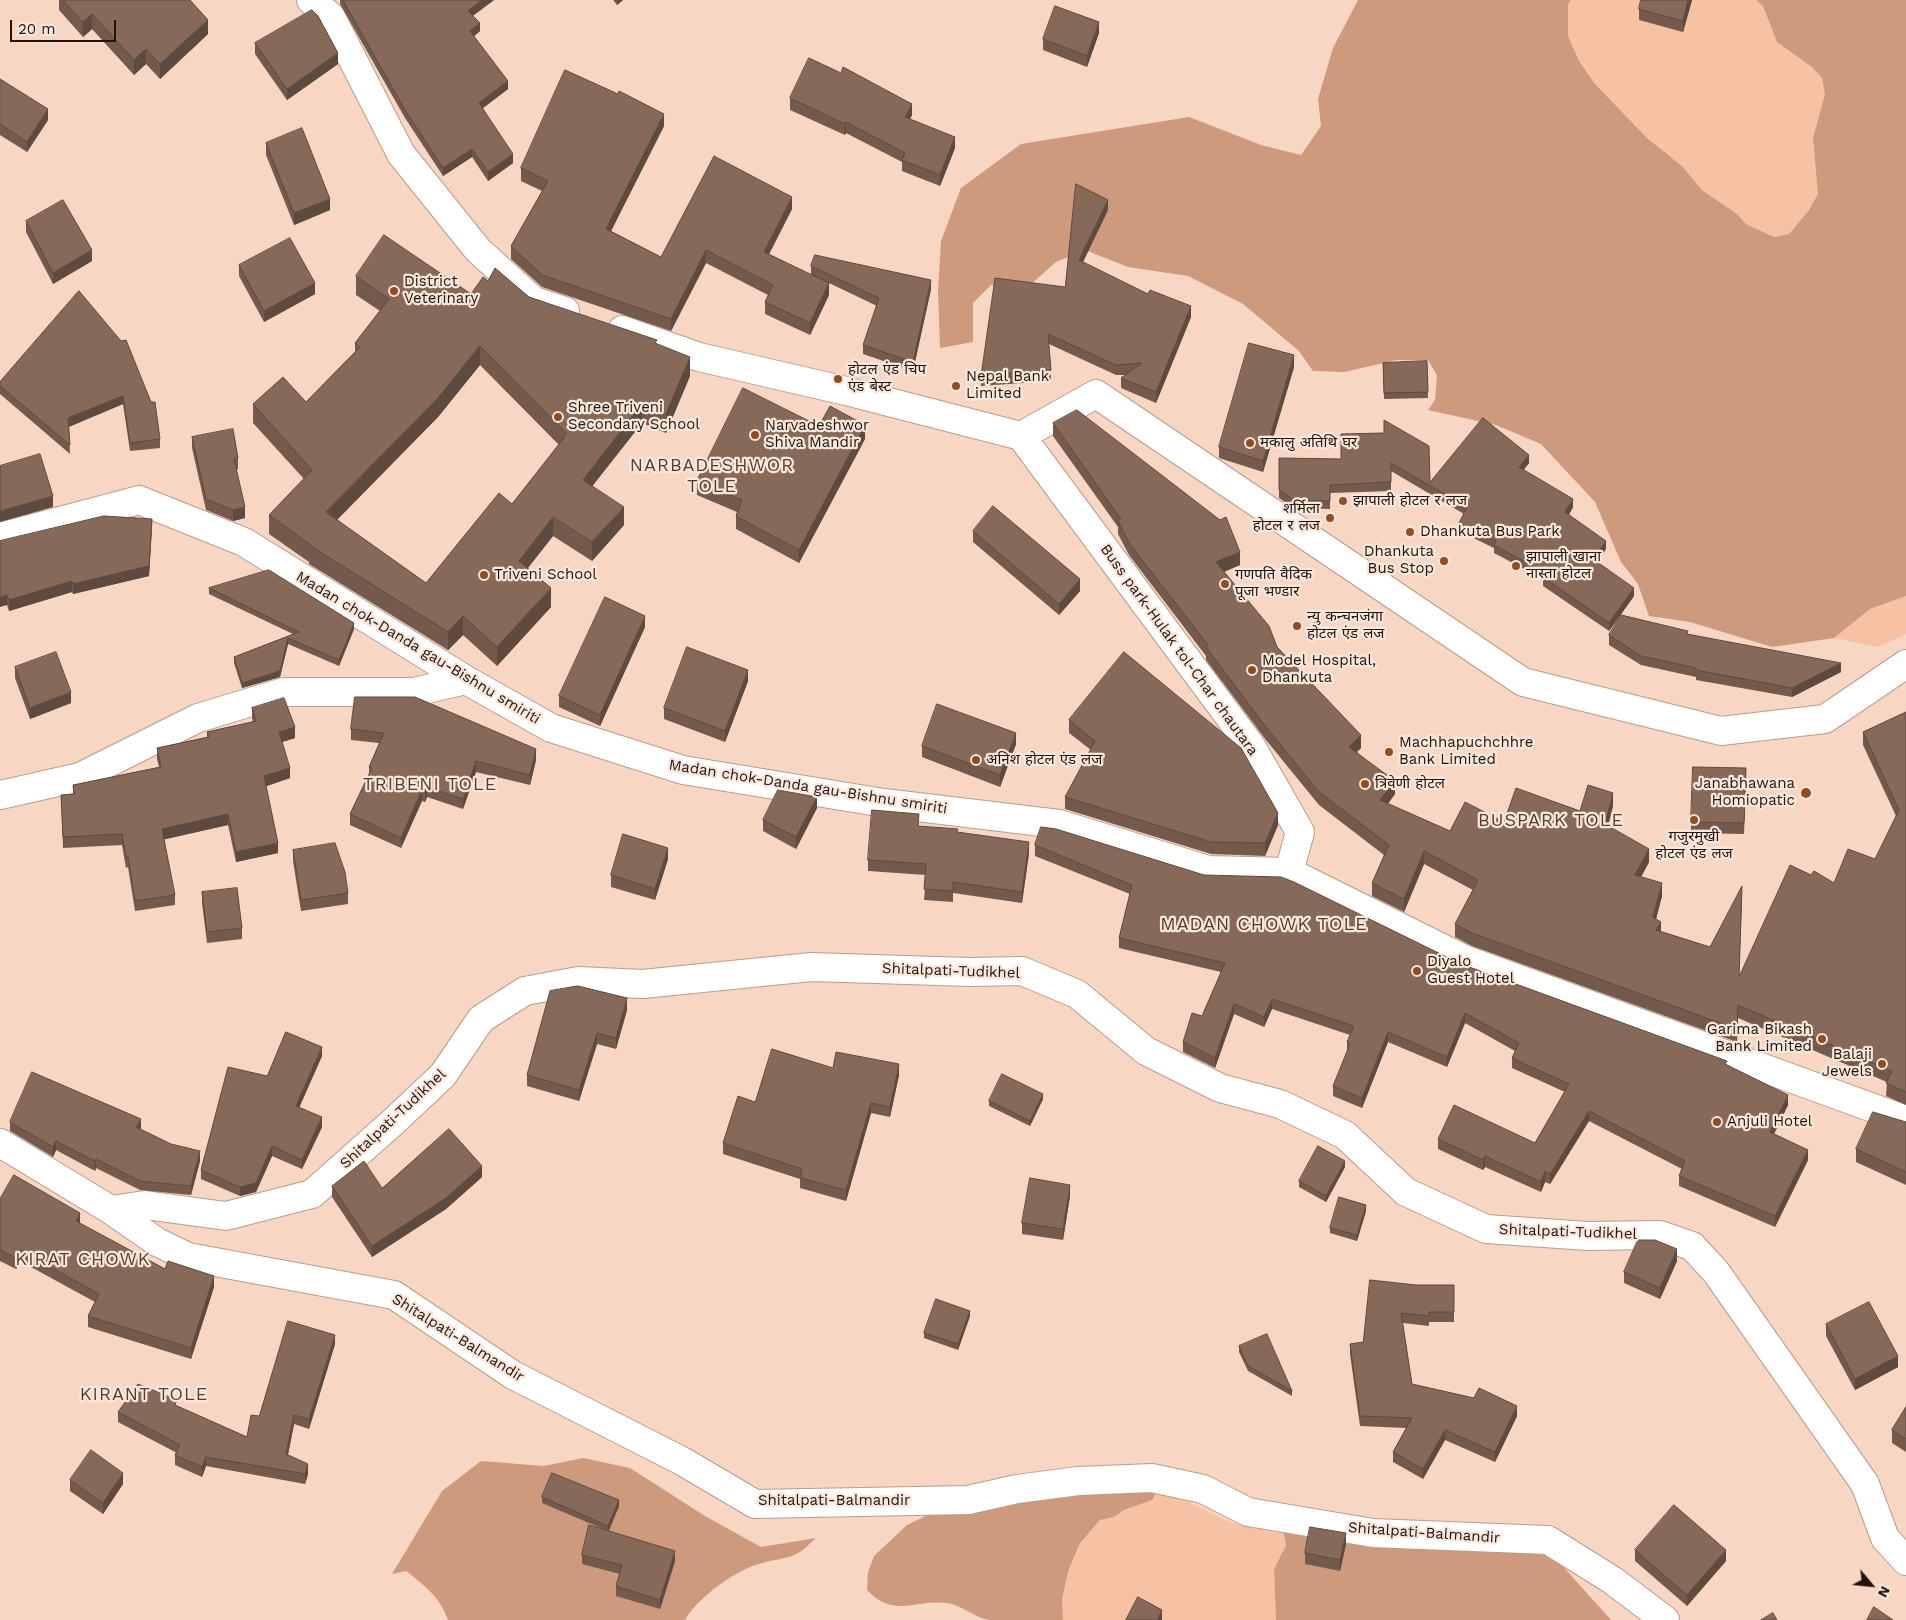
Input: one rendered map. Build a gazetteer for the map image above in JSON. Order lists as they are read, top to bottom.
{
  "streets": {
    "street": [
      "Madan chok-Danda gau-Bishnu smiriti",
      "Buss park-Hulak tol-Char chautara",
      "Shitalpati-Tudikhel",
      "Shitalpati-Balmandir"
    ]
  },
  "crossings": [
    ["Madan chok-Danda gau-Bishnu smiriti", "Buss park-Hulak tol-Char chautara"],
    ["Shitalpati-Tudikhel", "Shitalpati-Balmandir"]
  ],
  "districts": [
    "NARBADESHWOR TOLE",
    "TRIBENI TOLE",
    "BUSPARK TOLE",
    "MADAN CHOWK TOLE",
    "KIRAT CHOWK",
    "KIRANT TOLE"
  ],
  "places": [
    "District Veterinary",
    "होटल एंड चिप एंड बेस्ट",
    "Nepal Bank Limited",
    "Shree Triveni Secondary School",
    "Narvadeshwor Shiva Mandir",
    "मकालु अतिथि घर",
    "झापाली होटल र लज",
    "शर्मिला होटल र लज",
    "Dhankuta Bus Park",
    "Dhankuta Bus Stop",
    "झापाली खाना नास्ता होटल",
    "Triveni School",
    "गणपति वैदिक पूजा भण्डार",
    "न्यु कन्चनजंगा होटल एंड लज",
    "Model Hospital, Dhankuta",
    "Machhapuchchhre Bank Limited",
    "अनिश होटल एंड लज",
    "त्रिवेणी होटल",
    "Janabhawana Homiopatic",
    "गजुरमुखी होटल एंड लज",
    "Diyalo Guest Hotel",
    "Garima Bikash Bank Limited",
    "Balaji Jewels",
    "Anjuli Hotel"
  ],
  "scale_bar": "20 m",
  "north": "bottom right"
}
